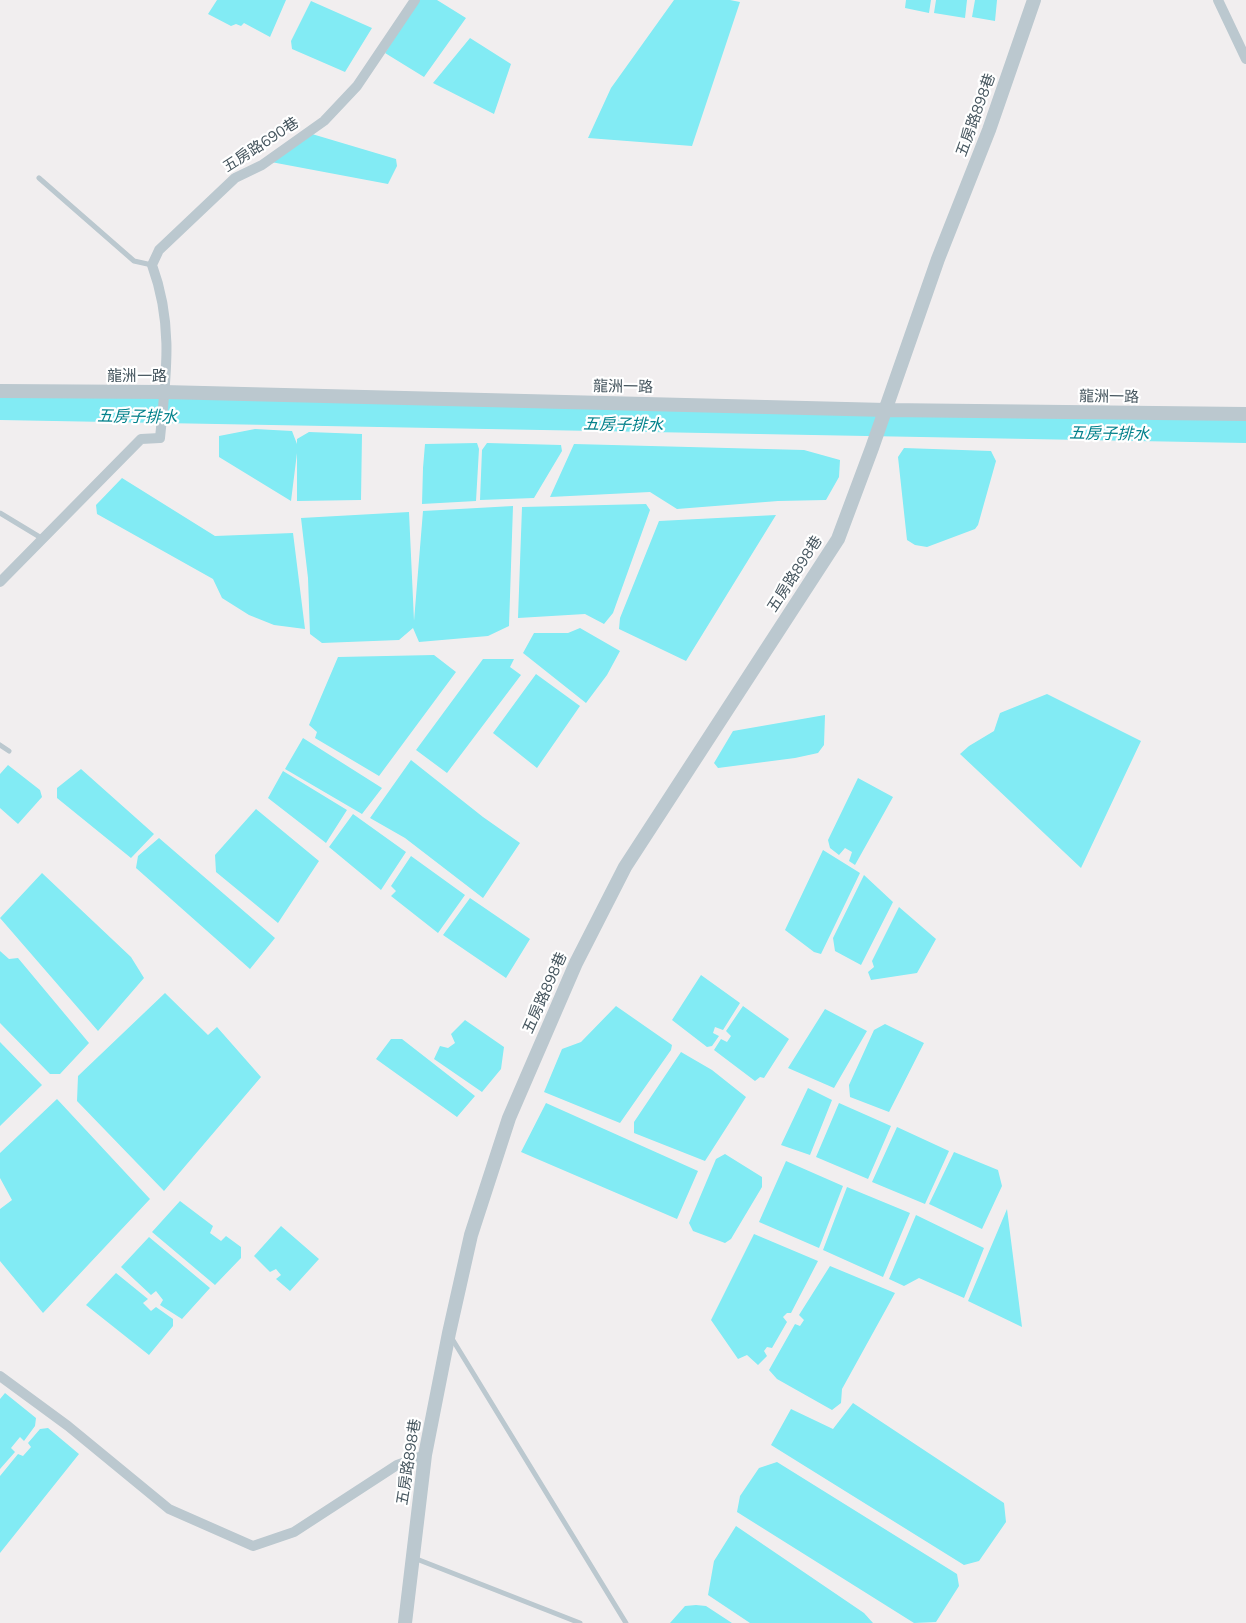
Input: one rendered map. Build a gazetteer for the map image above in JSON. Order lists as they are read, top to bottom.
{
  "streets": {
    "street": ["五房路898巷", "五房路690巷", "龍洲一路"]
  },
  "crossings": [
    ["五房路898巷", "龍洲一路"]
  ],
  "water": ["五房子排水"]
}
